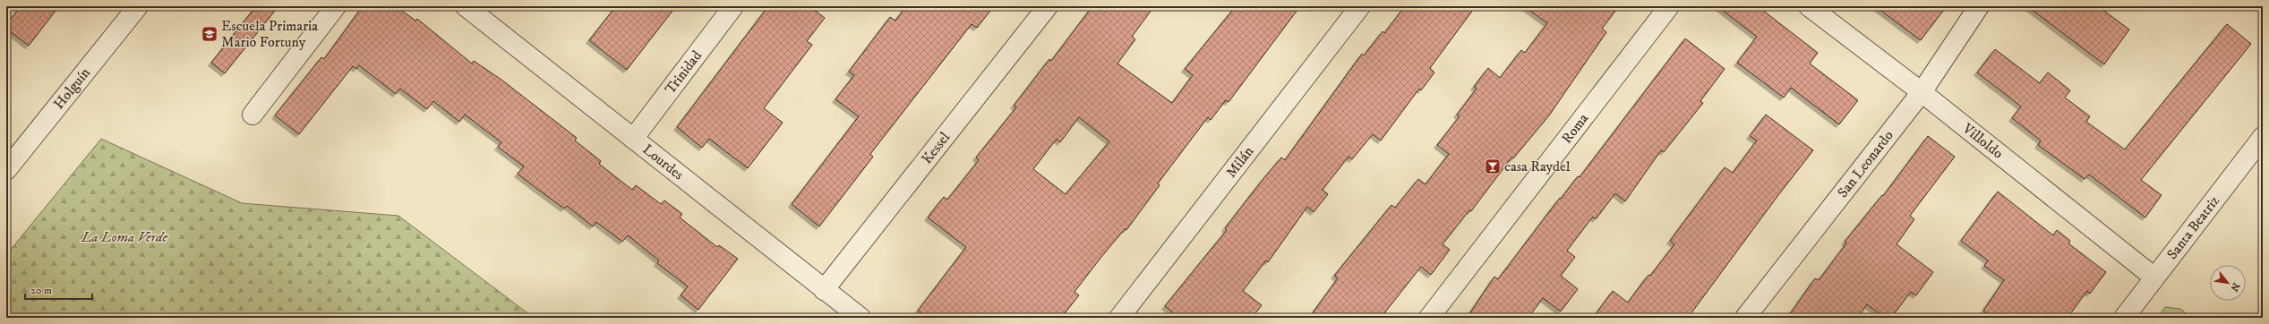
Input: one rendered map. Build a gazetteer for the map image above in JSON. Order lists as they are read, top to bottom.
{
  "streets": {
    "street": [
      "Trinidad",
      "Holguín",
      "Roma",
      "Villoldo",
      "Kessel",
      "Milán",
      "Lourdes",
      "San Leonardo",
      "Santa Beatriz"
    ]
  },
  "crossings": [
    ["Trinidad", "Lourdes"],
    ["Villoldo", "San Leonardo"],
    ["Villoldo", "Santa Beatriz"],
    ["Kessel", "Lourdes"]
  ],
  "parks": ["La Loma Verde"],
  "places": {
    "school or university": ["Escuela Primaria Mario Fortuny"],
    "bar": ["casa Raydel"]
  },
  "scale_bar": "20 m",
  "north": "bottom right"
}
